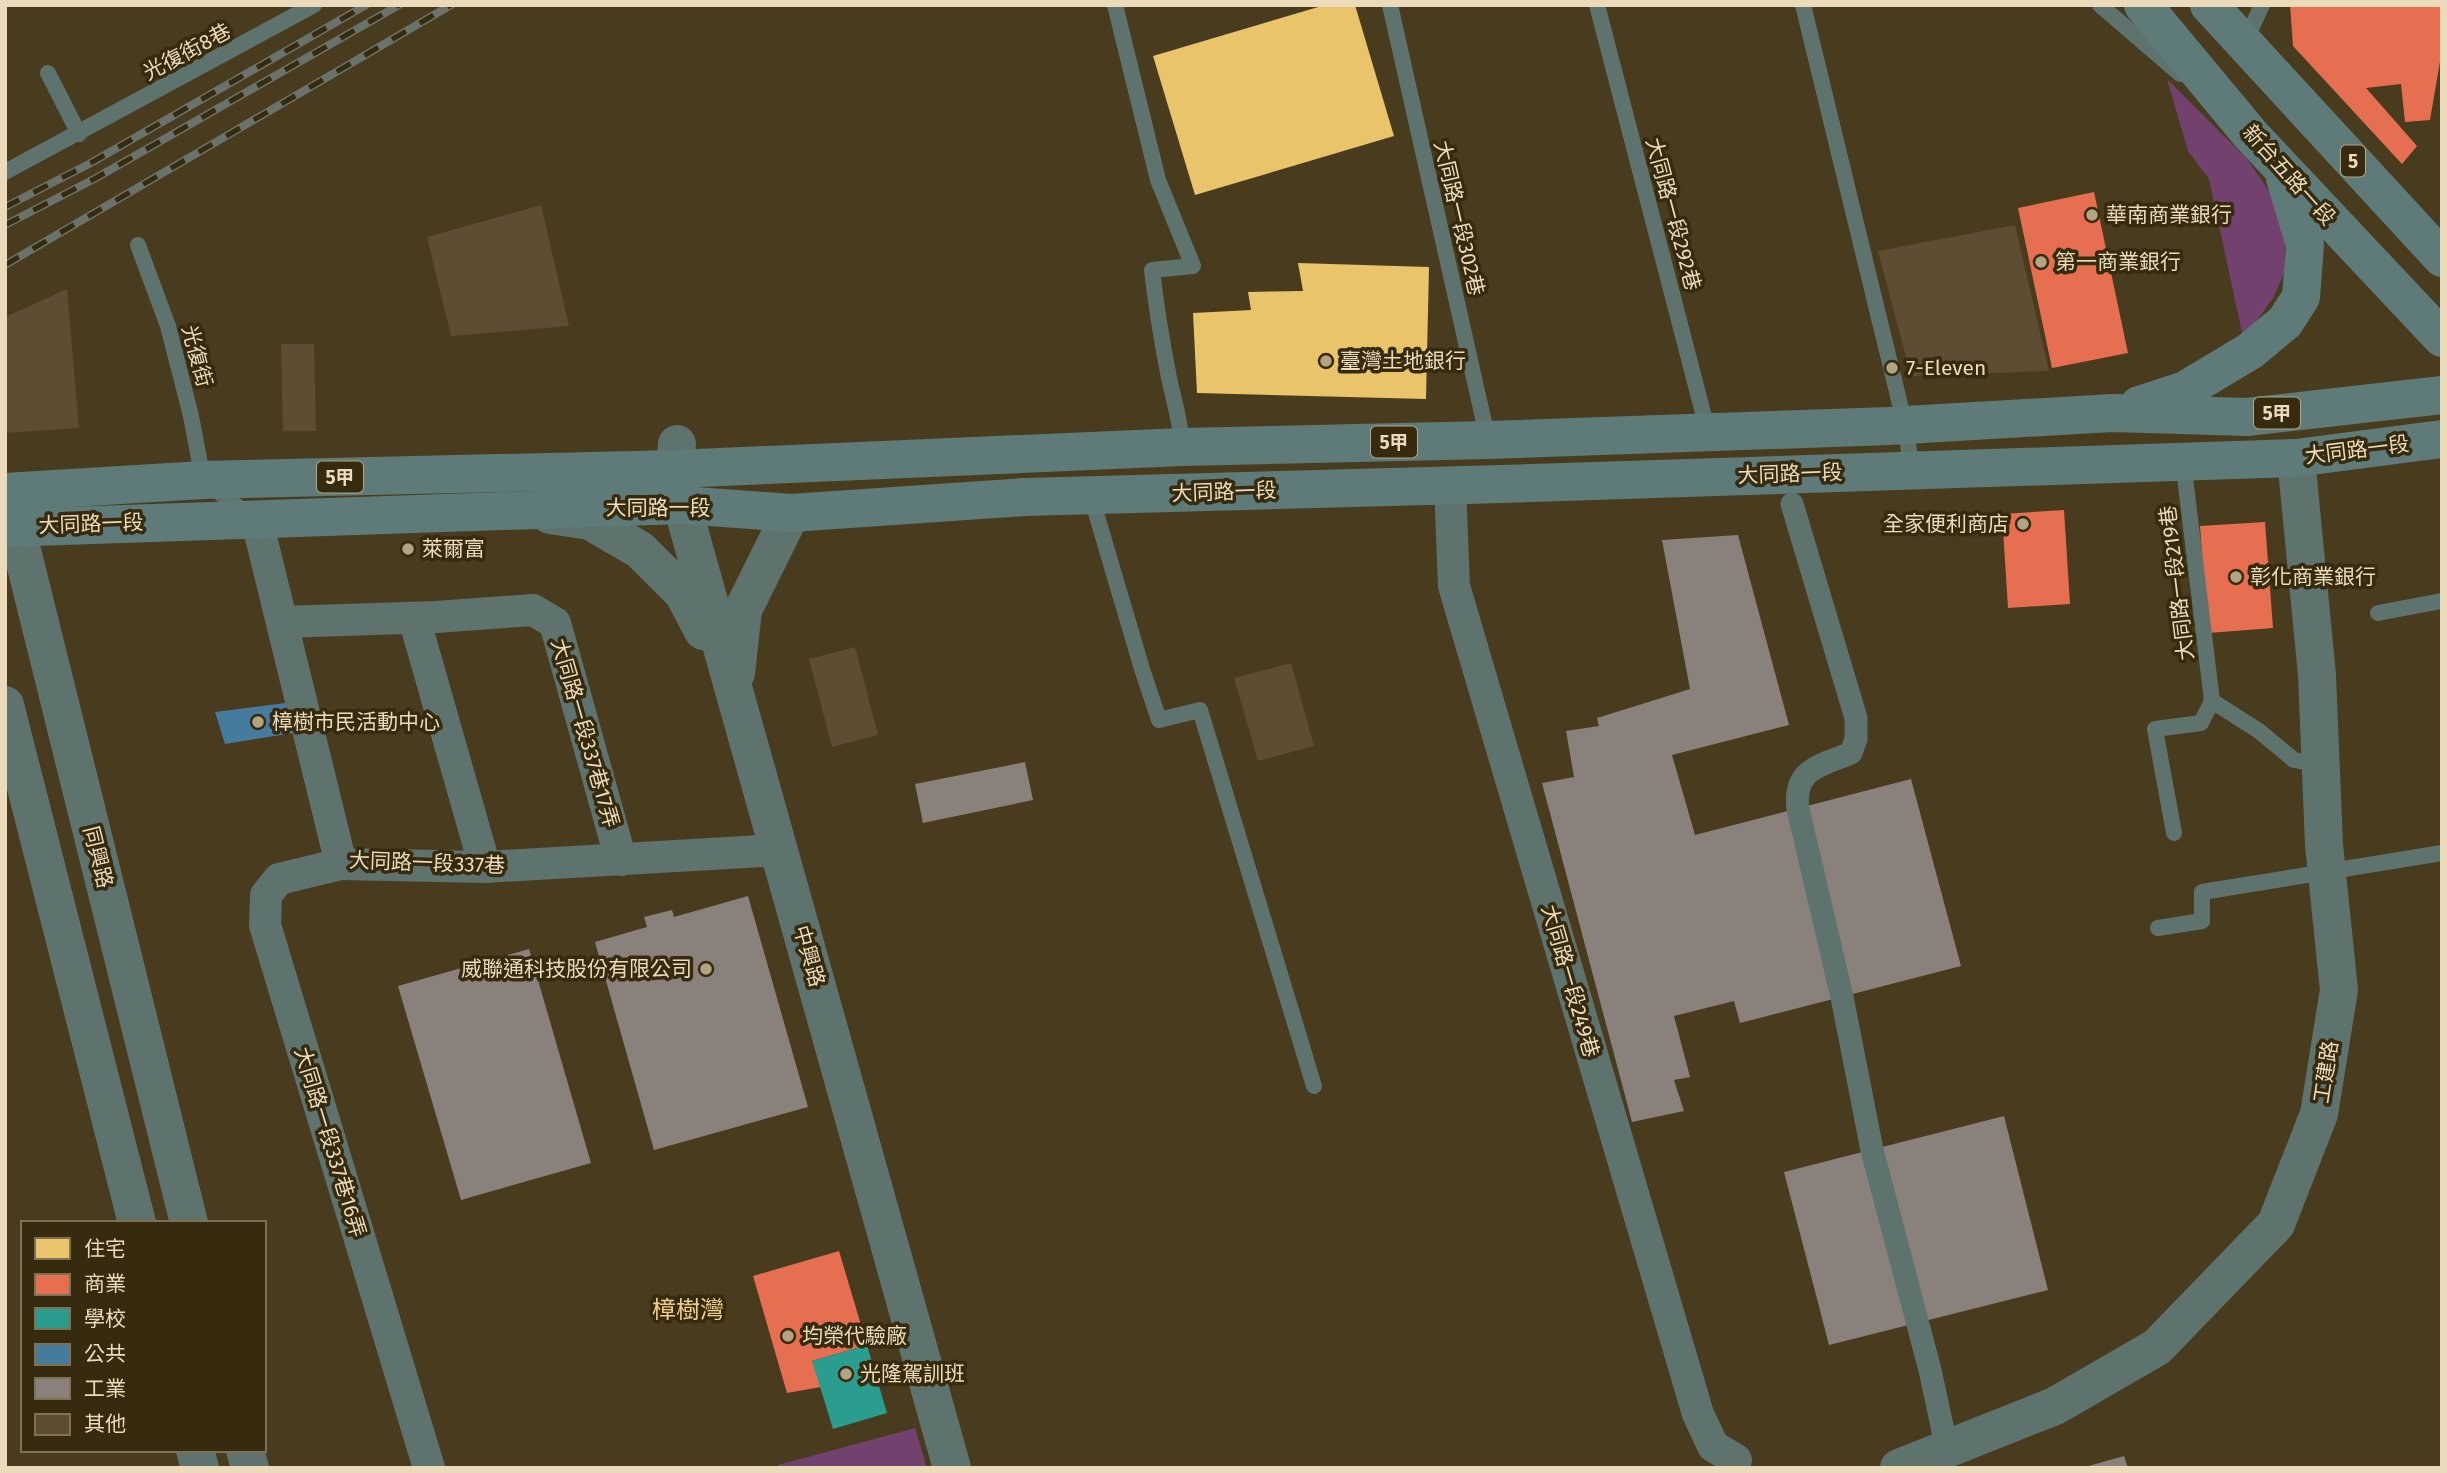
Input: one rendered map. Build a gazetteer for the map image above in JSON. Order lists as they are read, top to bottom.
{
  "streets": {
    "main road": [
      "5",
      "新台五路一段",
      "5甲",
      "大同路一段"
    ],
    "street": [
      "大同路一段337巷17弄",
      "同興路",
      "大同路一段337巷",
      "中興路",
      "大同路一段249巷",
      "工建路",
      "大同路一段337巷16弄"
    ],
    "lane": [
      "光復街8巷",
      "大同路一段292巷",
      "大同路一段302巷",
      "光復街",
      "大同路一段219巷"
    ]
  },
  "crossings": [
    ["大同路一段292巷", "大同路一段"],
    ["大同路一段302巷", "大同路一段"],
    ["光復街", "大同路一段"],
    ["大同路一段", "大同路一段219巷"],
    ["大同路一段", "同興路"],
    ["大同路一段", "大同路一段337巷"],
    ["大同路一段", "中興路"],
    ["大同路一段", "大同路一段249巷"],
    ["大同路一段", "工建路"],
    ["大同路一段337巷17弄", "大同路一段337巷"],
    ["大同路一段337巷", "中興路"],
    ["大同路一段337巷", "大同路一段337巷16弄"]
  ],
  "districts": ["樟樹灣"],
  "places": [
    "華南商業銀行",
    "第一商業銀行",
    "臺灣土地銀行",
    "7-Eleven",
    "全家便利商店",
    "萊爾富",
    "彰化商業銀行",
    "樟樹市民活動中心",
    "威聯通科技股份有限公司",
    "均榮代驗廠",
    "光隆駕訓班"
  ],
  "legend": [
    "住宅",
    "商業",
    "學校",
    "公共",
    "工業",
    "其他"
  ]
}
